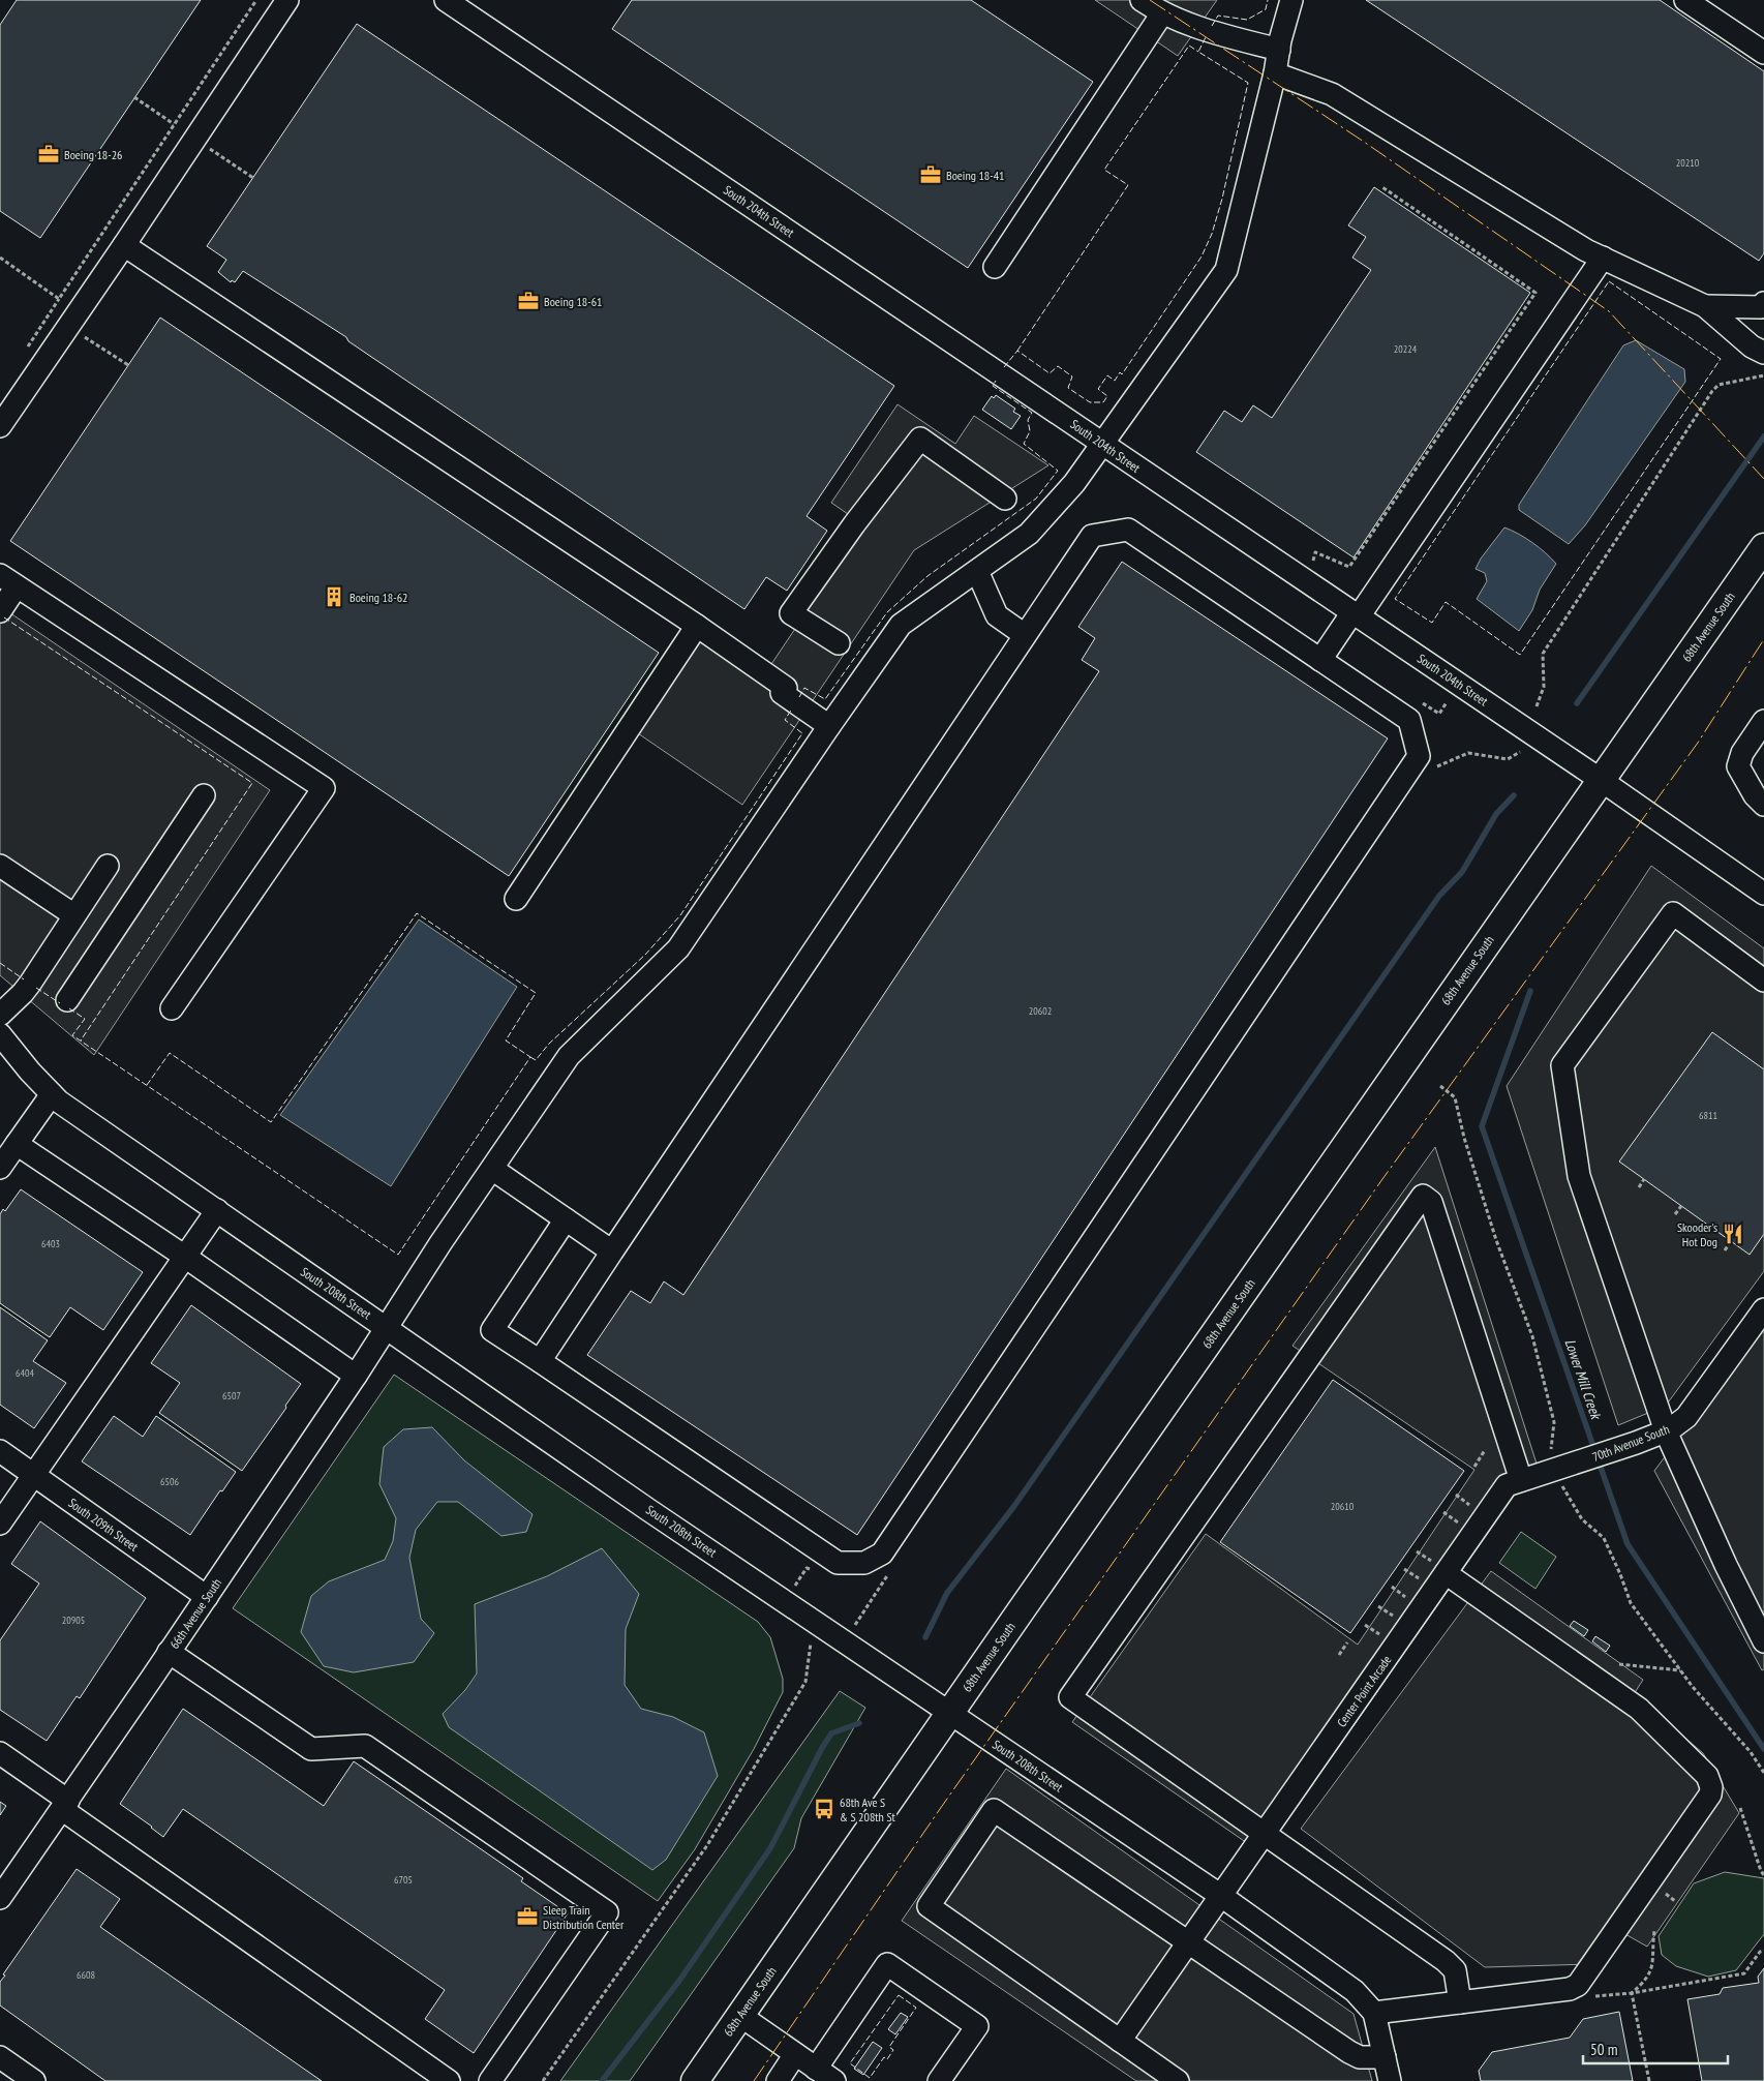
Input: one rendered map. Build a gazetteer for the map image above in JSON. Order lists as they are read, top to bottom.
{
  "streets": {
    "main road": ["68th Avenue South"],
    "street": [
      "South 204th Street",
      "South 208th Street",
      "70th Avenue South",
      "South 209th Street",
      "66th Avenue South",
      "Center Point Arcade"
    ]
  },
  "crossings": [
    ["South 204th Street", "68th Avenue South"],
    ["South 204th Street", "66th Avenue South"],
    ["68th Avenue South", "South 208th Street"],
    ["South 208th Street", "66th Avenue South"],
    ["South 208th Street", "Center Point Arcade"],
    ["70th Avenue South", "Center Point Arcade"],
    ["South 209th Street", "66th Avenue South"]
  ],
  "water": ["Lower Mill Creek"],
  "places": {
    "office": [
      "Boeing 18-26",
      "Boeing 18-41",
      "Boeing 18-61",
      "Sleep Train Distribution Center"
    ],
    "building": ["Boeing 18-62"],
    "restaurant": ["Skooder's Hot Dog"],
    "bus stop": ["68th Ave S & S 208th St"]
  },
  "house_numbers": [
    "20210",
    "20224",
    "20602",
    "6811",
    "6403",
    "6404",
    "6507",
    "6506",
    "20610",
    "20905",
    "6705",
    "6608"
  ],
  "scale_bar": "50 m"
}
